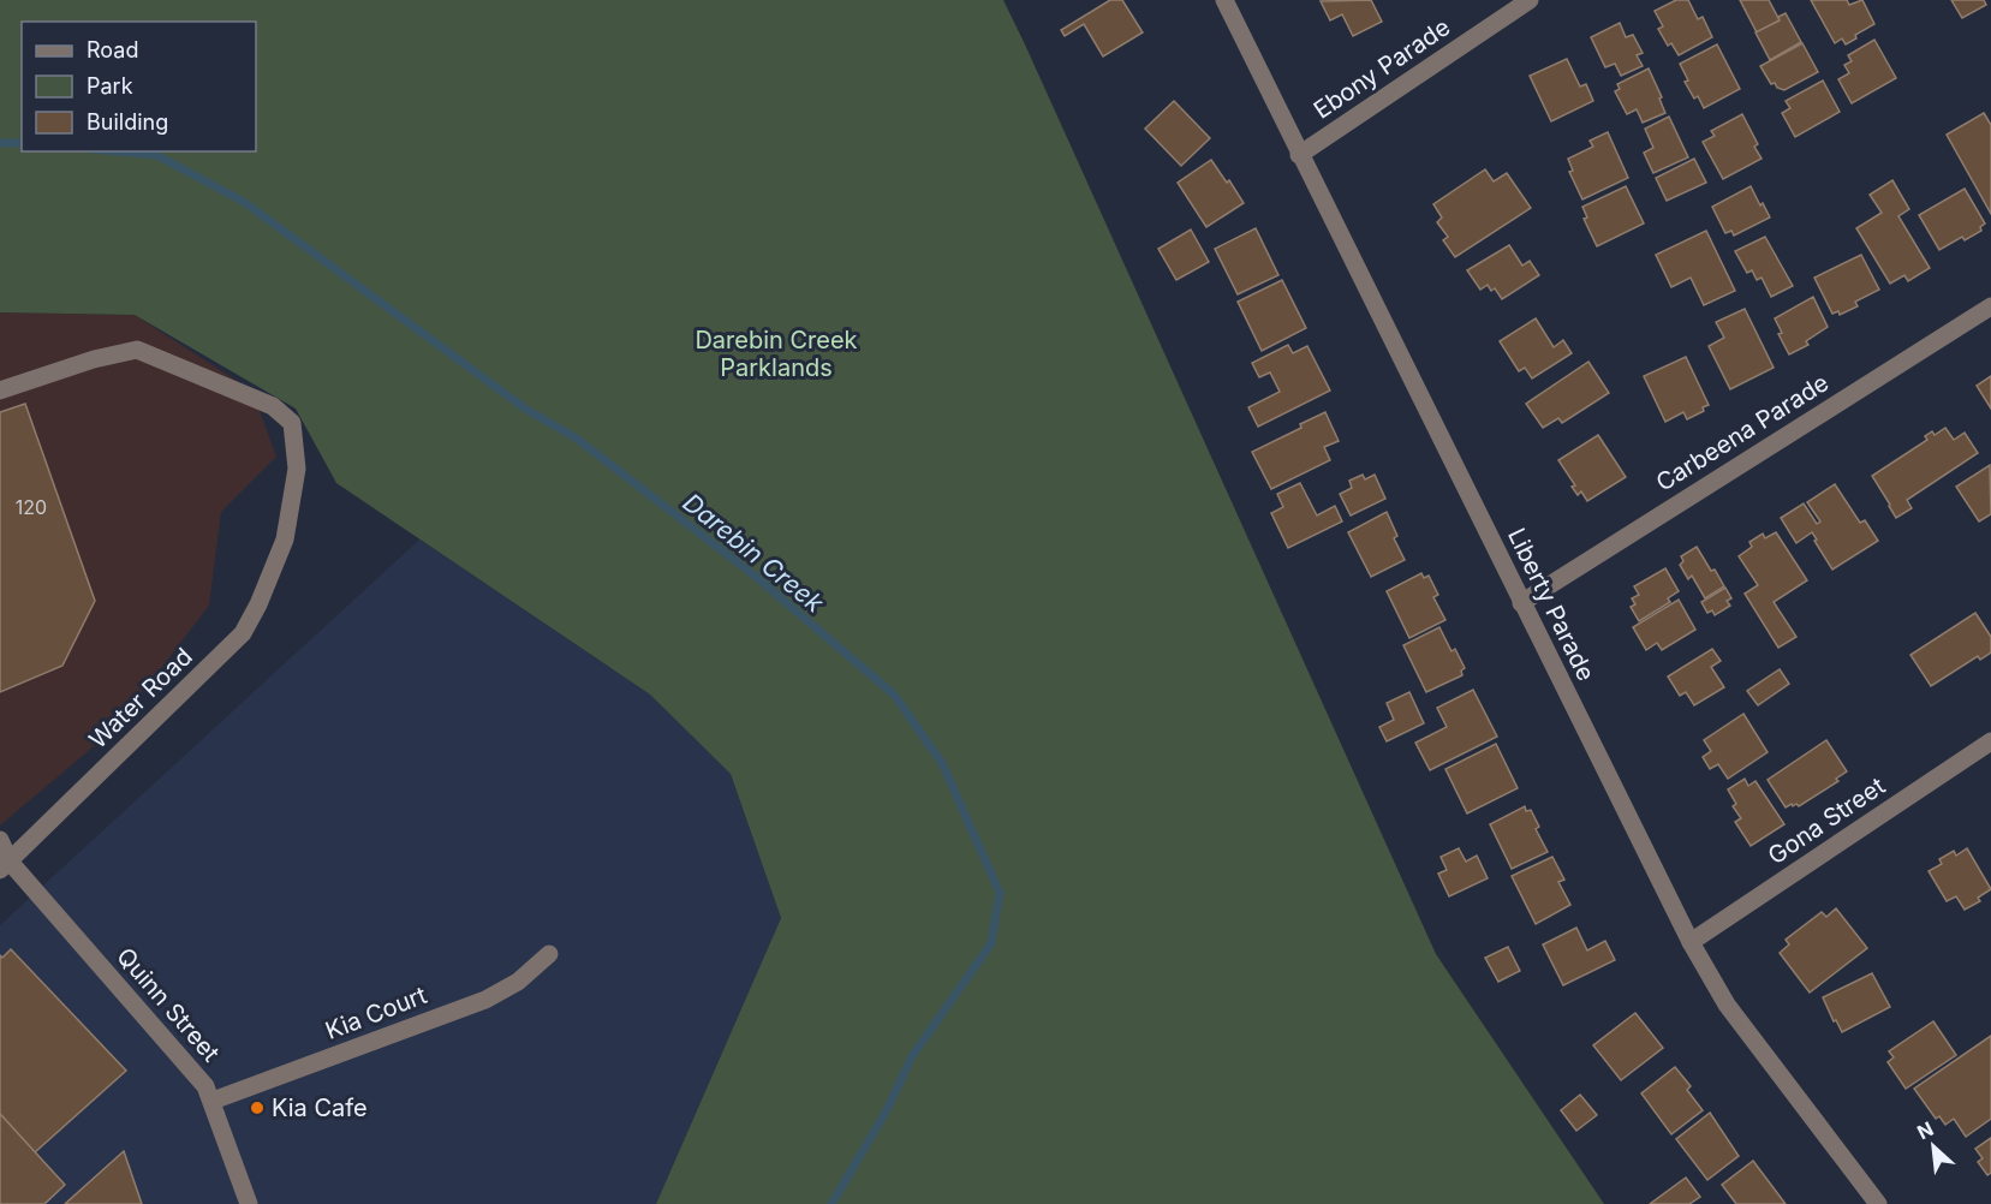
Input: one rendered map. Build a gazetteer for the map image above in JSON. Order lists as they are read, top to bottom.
{
  "streets": {
    "street": [
      "Ebony Parade",
      "Carbeena Parade",
      "Liberty Parade",
      "Water Road",
      "Gona Street",
      "Quinn Street",
      "Kia Court"
    ]
  },
  "crossings": [
    ["Ebony Parade", "Liberty Parade"],
    ["Carbeena Parade", "Liberty Parade"],
    ["Liberty Parade", "Gona Street"],
    ["Water Road", "Quinn Street"],
    ["Quinn Street", "Kia Court"]
  ],
  "water": ["Darebin Creek"],
  "parks": ["Darebin Creek Parklands"],
  "places": ["Kia Cafe"],
  "house_numbers": ["120"],
  "legend": ["Road", "Park", "Building"],
  "north": "top left"
}
